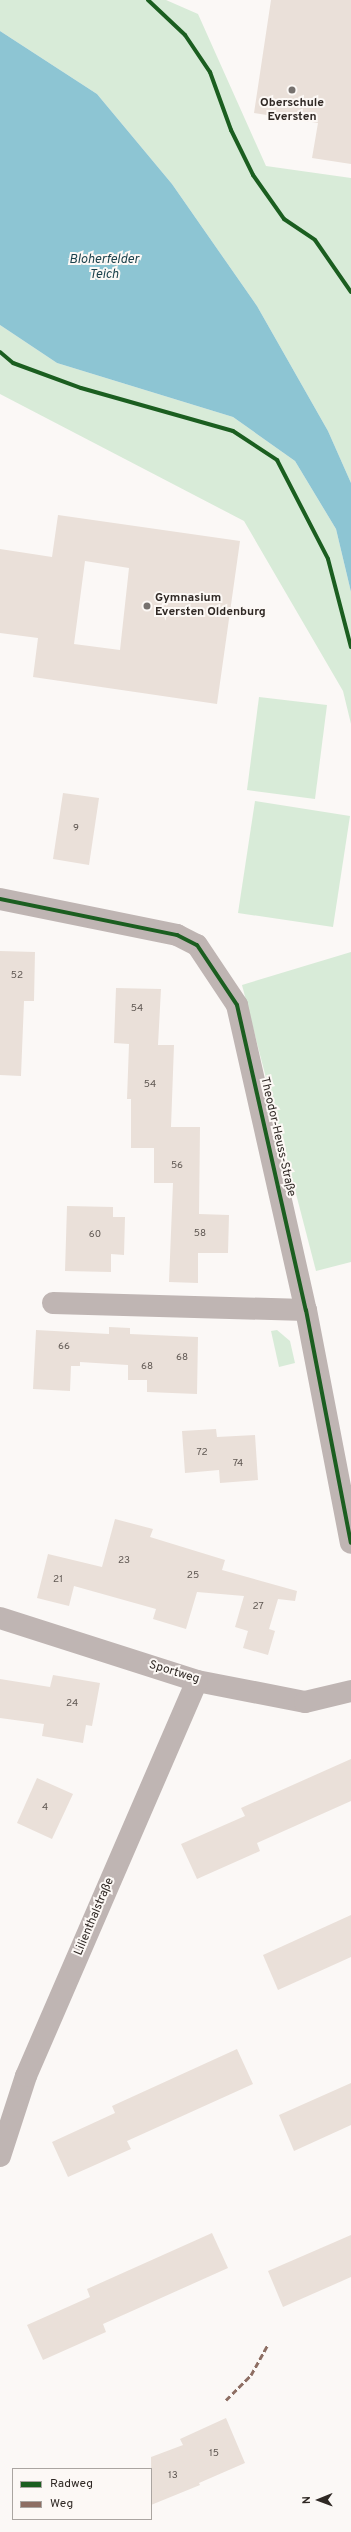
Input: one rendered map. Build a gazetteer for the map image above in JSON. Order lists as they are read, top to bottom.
{
  "streets": {
    "street": ["Theodor-Heuss-Straße", "Sportweg", "Lilienthalstraße"]
  },
  "crossings": [
    ["Sportweg", "Lilienthalstraße"]
  ],
  "water": ["Bloherfelder Teich"],
  "places": ["Oberschule Eversten", "Gymnasium Eversten Oldenburg"],
  "house_numbers": [
    "9",
    "52",
    "54",
    "54",
    "56",
    "58",
    "60",
    "66",
    "68",
    "68",
    "72",
    "74",
    "23",
    "25",
    "21",
    "27",
    "24",
    "4",
    "15",
    "13"
  ],
  "legend": ["Radweg", "Weg"],
  "north": "left"
}
